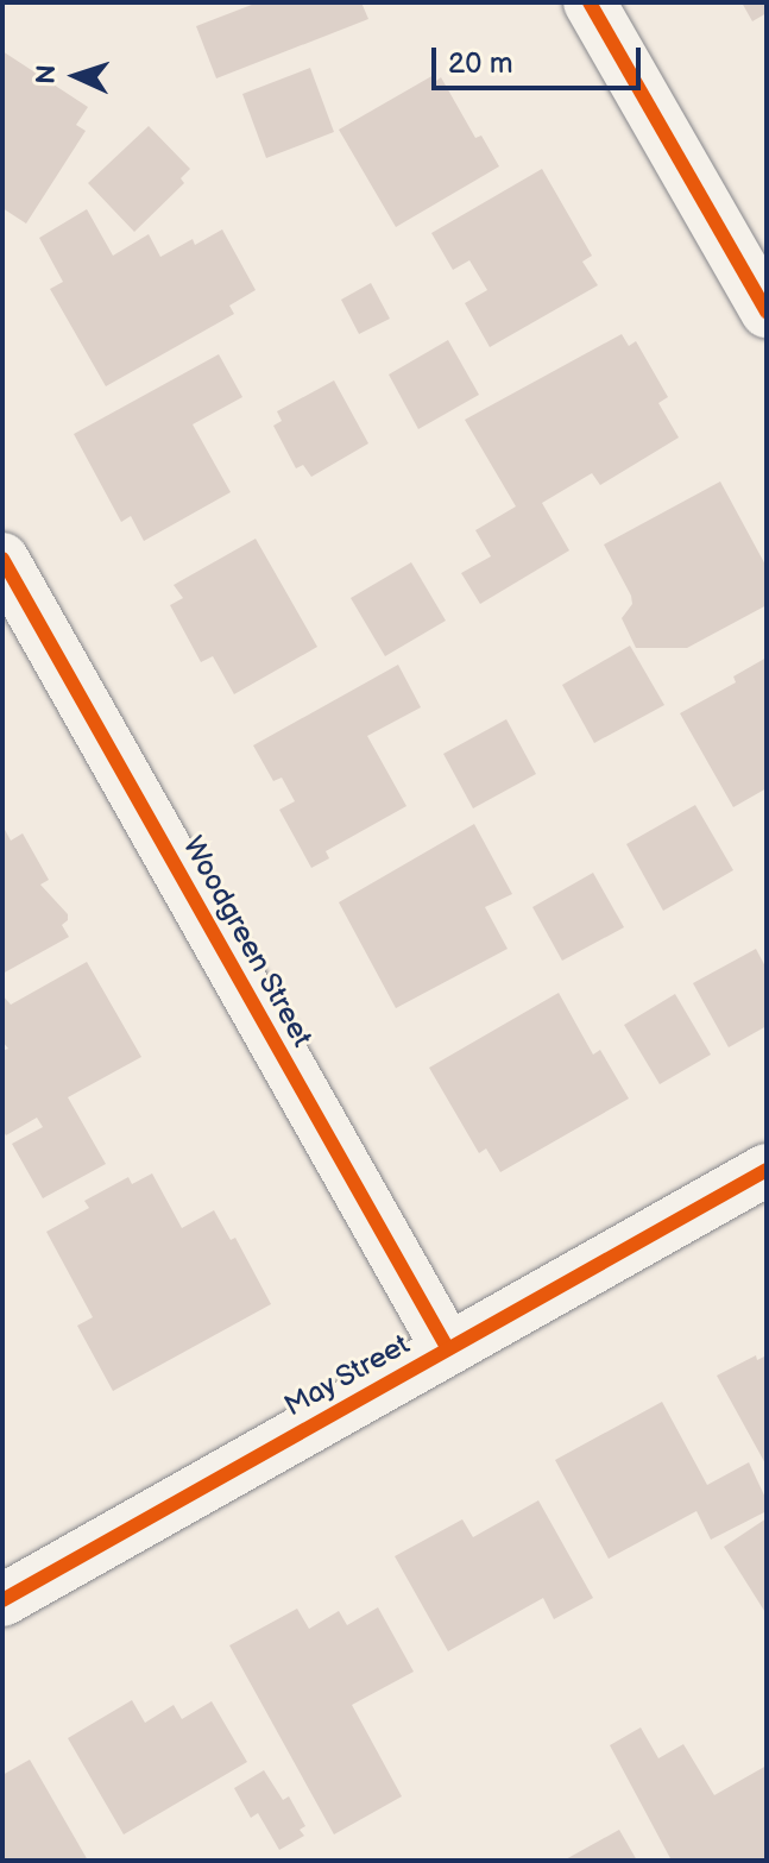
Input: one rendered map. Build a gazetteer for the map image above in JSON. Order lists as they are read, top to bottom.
{
  "streets": {
    "street": ["Woodgreen Street", "May Street"]
  },
  "crossings": [
    ["Woodgreen Street", "May Street"]
  ],
  "scale_bar": "20 m",
  "north": "left"
}
